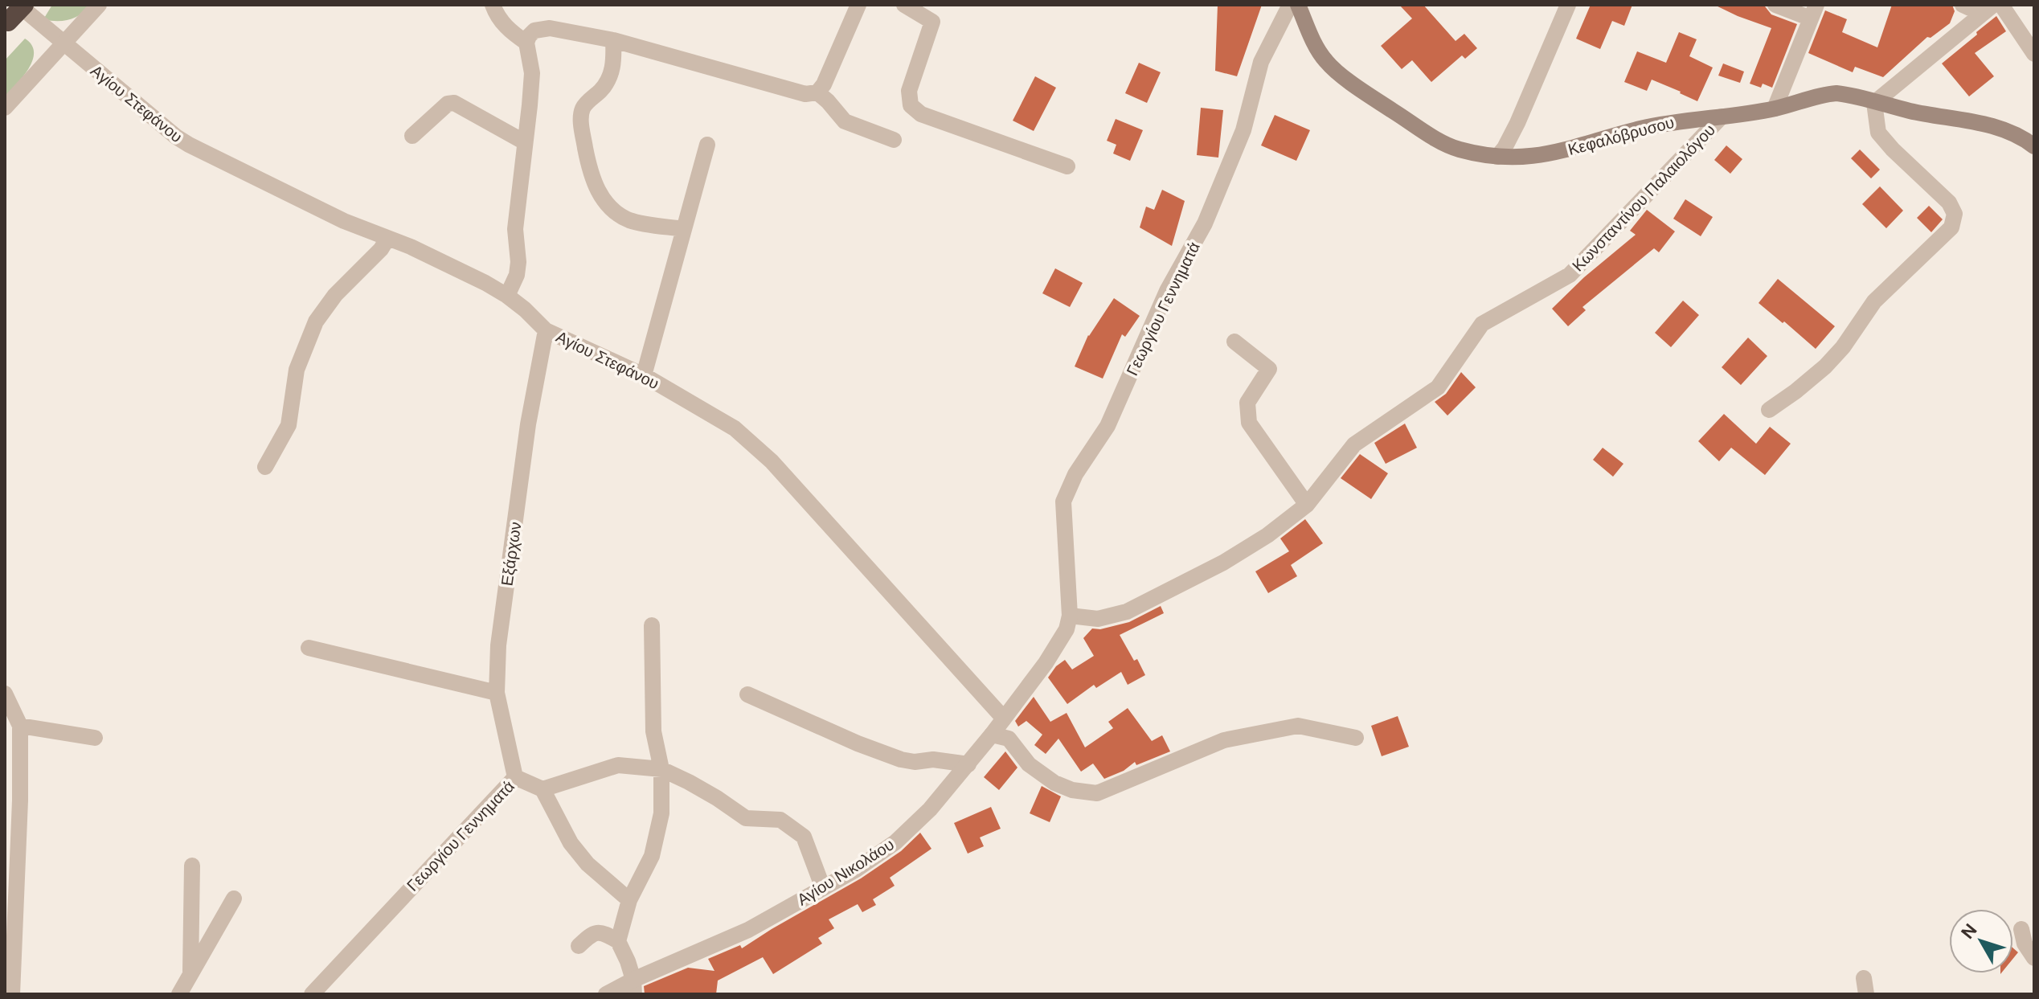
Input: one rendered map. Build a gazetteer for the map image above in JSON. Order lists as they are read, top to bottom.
{
  "streets": {
    "main road": ["Κεφαλόβρυσου"],
    "street": [
      "Αγίου Στεφάνου",
      "Κωνσταντίνου Παλαιολόγου",
      "Γεωργίου Γεννηματά",
      "Εξάρχων",
      "Αγίου Νικολάου"
    ]
  },
  "crossings": [
    ["Αγίου Στεφάνου", "Εξάρχων"],
    ["Αγίου Στεφάνου", "Αγίου Νικολάου"],
    ["Κεφαλόβρυσου", "Κωνσταντίνου Παλαιολόγου"],
    ["Κωνσταντίνου Παλαιολόγου", "Γεωργίου Γεννηματά"],
    ["Κωνσταντίνου Παλαιολόγου", "Αγίου Νικολάου"],
    ["Γεωργίου Γεννηματά", "Εξάρχων"],
    ["Γεωργίου Γεννηματά", "Αγίου Νικολάου"]
  ],
  "north": "top left"
}
